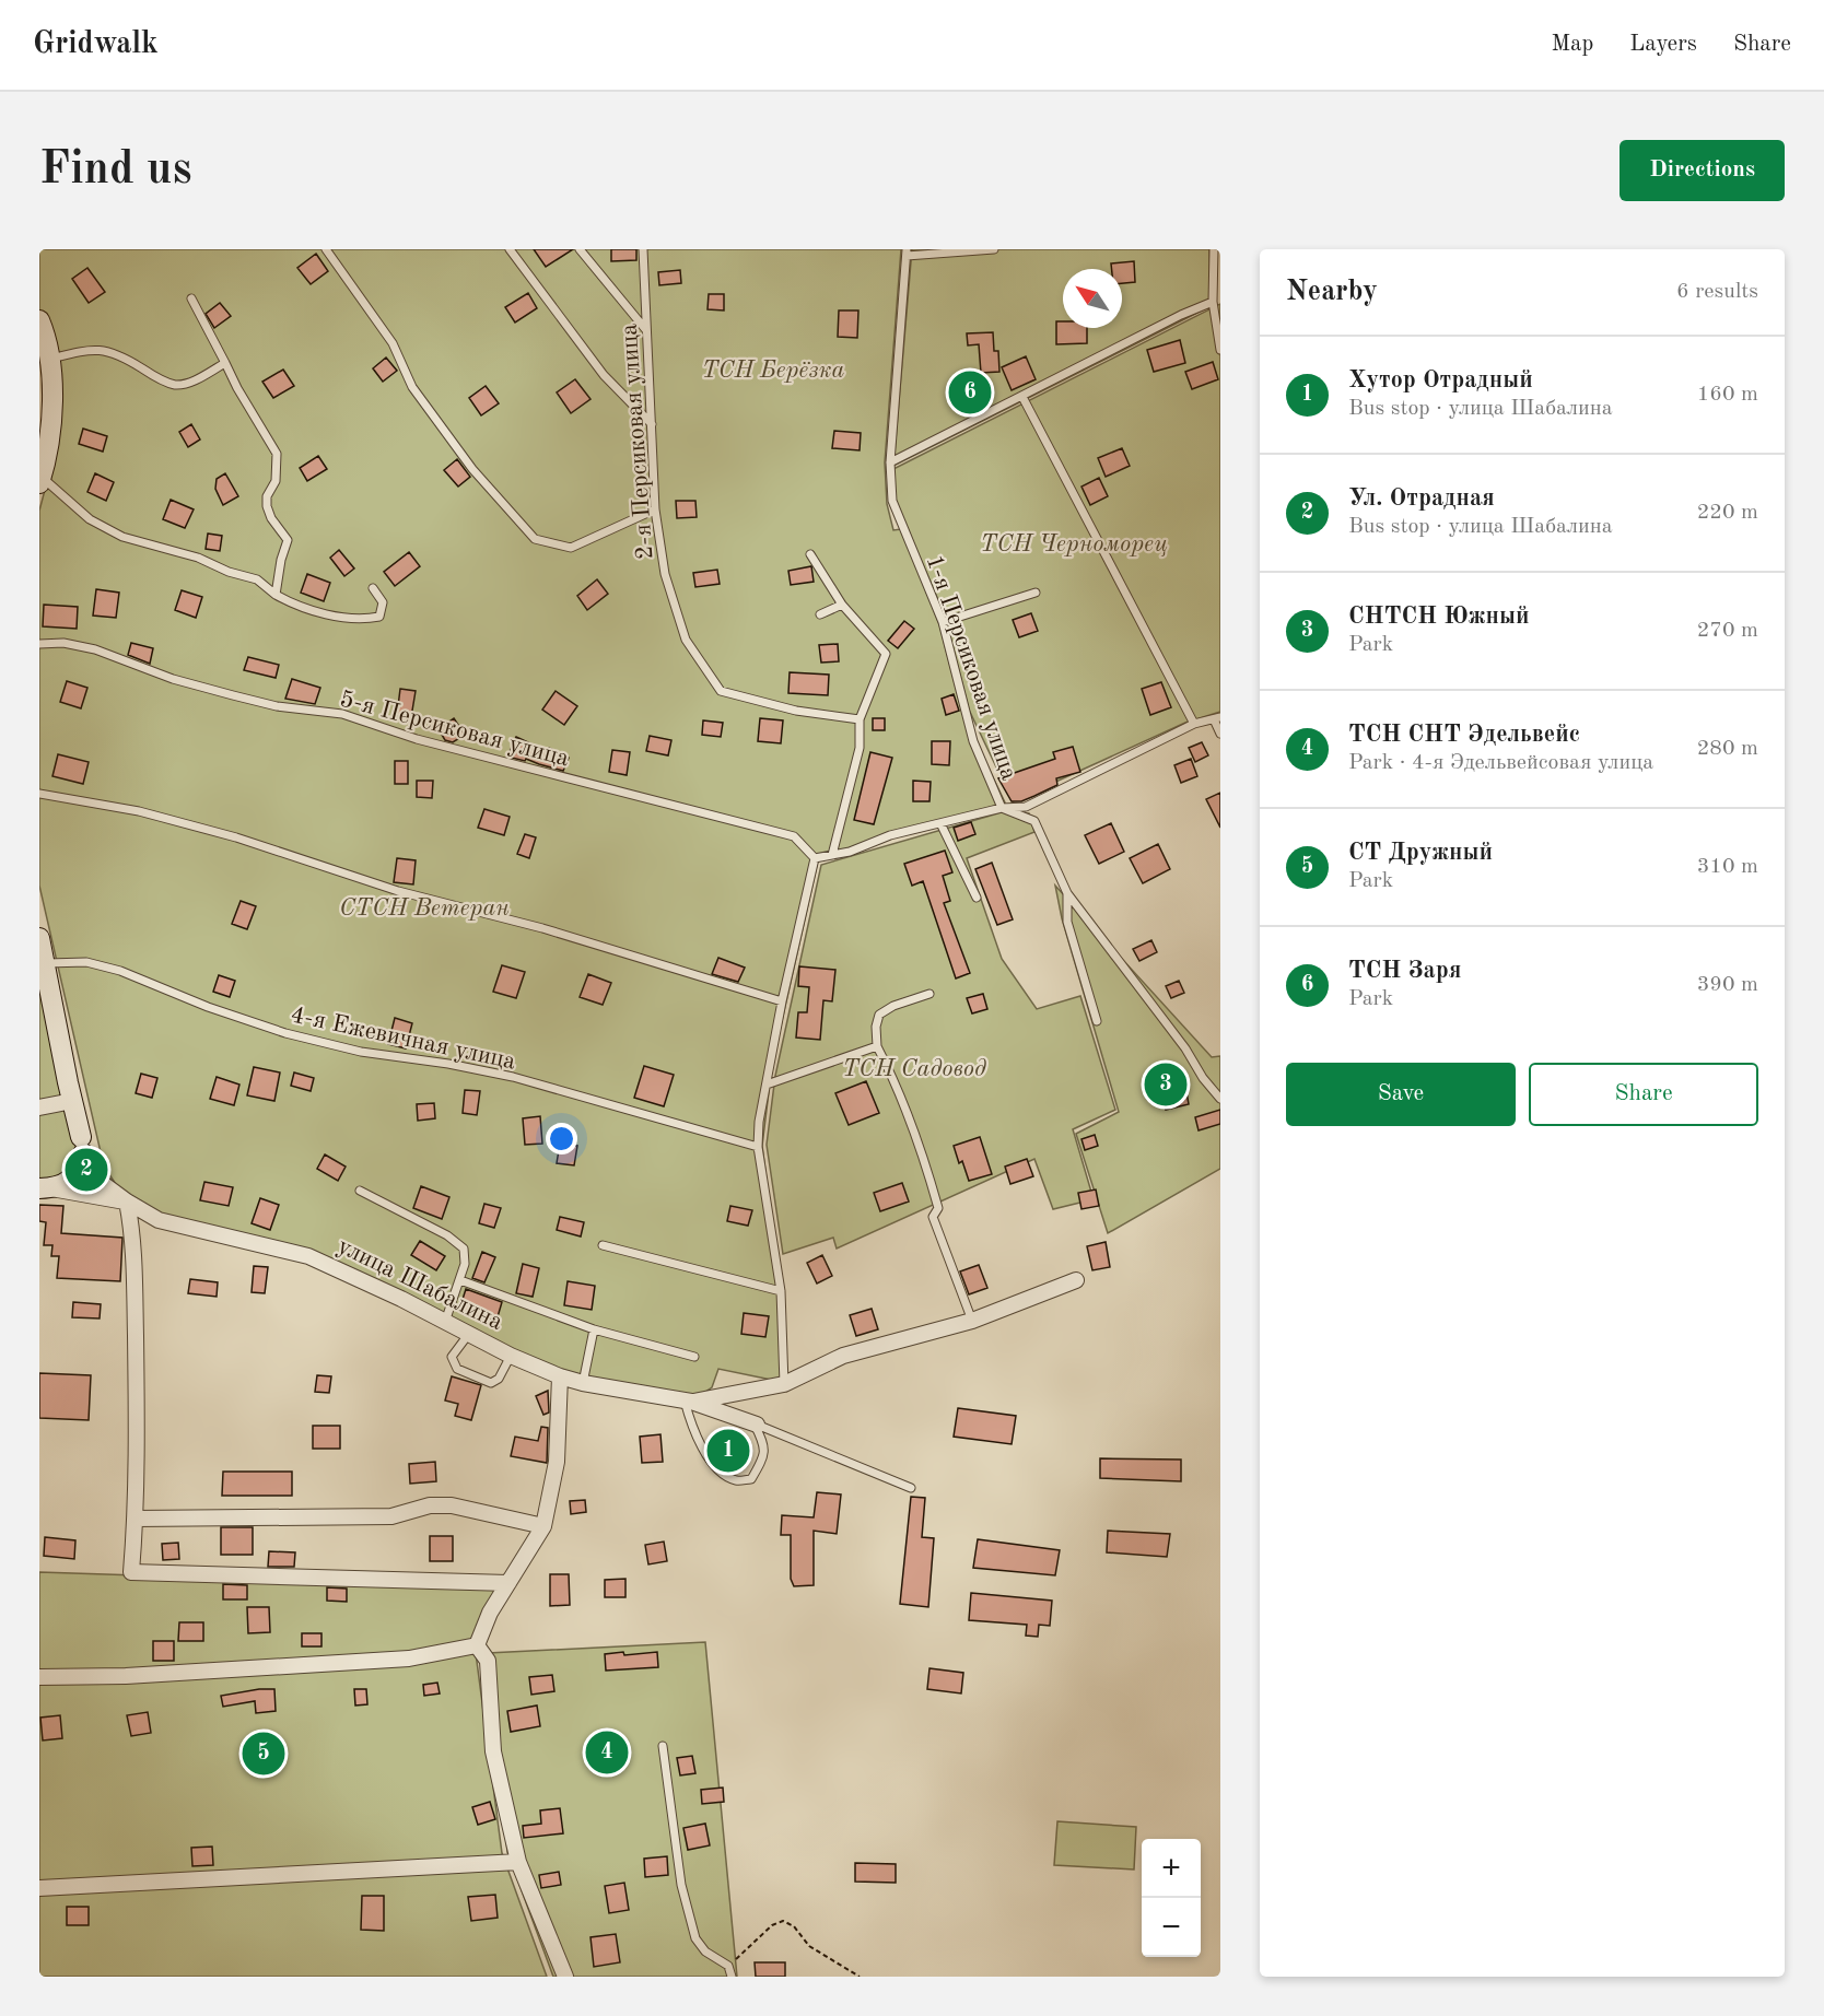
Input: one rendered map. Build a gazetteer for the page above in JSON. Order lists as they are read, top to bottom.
{
  "streets": {
    "main road": ["улица Шабалина"],
    "lane": [
      "2-я Персиковая улица",
      "1-я Персиковая улица",
      "5-я Персиковая улица",
      "4-я Ежевичная улица"
    ]
  },
  "crossings": [
    ["4-я Ежевичная улица", "улица Шабалина"]
  ],
  "parks": [
    "ТСН Берёзка",
    "ТСН Черноморец",
    "СТСН Ветеран",
    "ТСН Садовод"
  ],
  "north": "top left",
  "page": {
    "header": "Gridwalk",
    "nav": ["Map", "Layers", "Share"],
    "buttons": [
      "Directions",
      ["Save", "Share"]
    ],
    "title": "Find us",
    "heading": ["Nearby", "6 results"],
    "list": [
      {
        "mark": "1",
        "name": "Хутор Отрадный",
        "note": "Bus stop · улица Шабалина",
        "value": "160 m"
      },
      {
        "mark": "2",
        "name": "Ул. Отрадная",
        "note": "Bus stop · улица Шабалина",
        "value": "220 m"
      },
      {
        "mark": "3",
        "name": "СНТСН Южный",
        "note": "Park",
        "value": "270 m"
      },
      {
        "mark": "4",
        "name": "ТСН СНТ Эдельвейс",
        "note": "Park · 4-я Эдельвейсовая улица",
        "value": "280 m"
      },
      {
        "mark": "5",
        "name": "СТ Дружный",
        "note": "Park",
        "value": "310 m"
      },
      {
        "mark": "6",
        "name": "ТСН Заря",
        "note": "Park",
        "value": "390 m"
      }
    ],
    "pins": [
      "6",
      "3",
      "2",
      "1",
      "4",
      "5"
    ],
    "map_buttons": ["+", "−"]
  }
}
